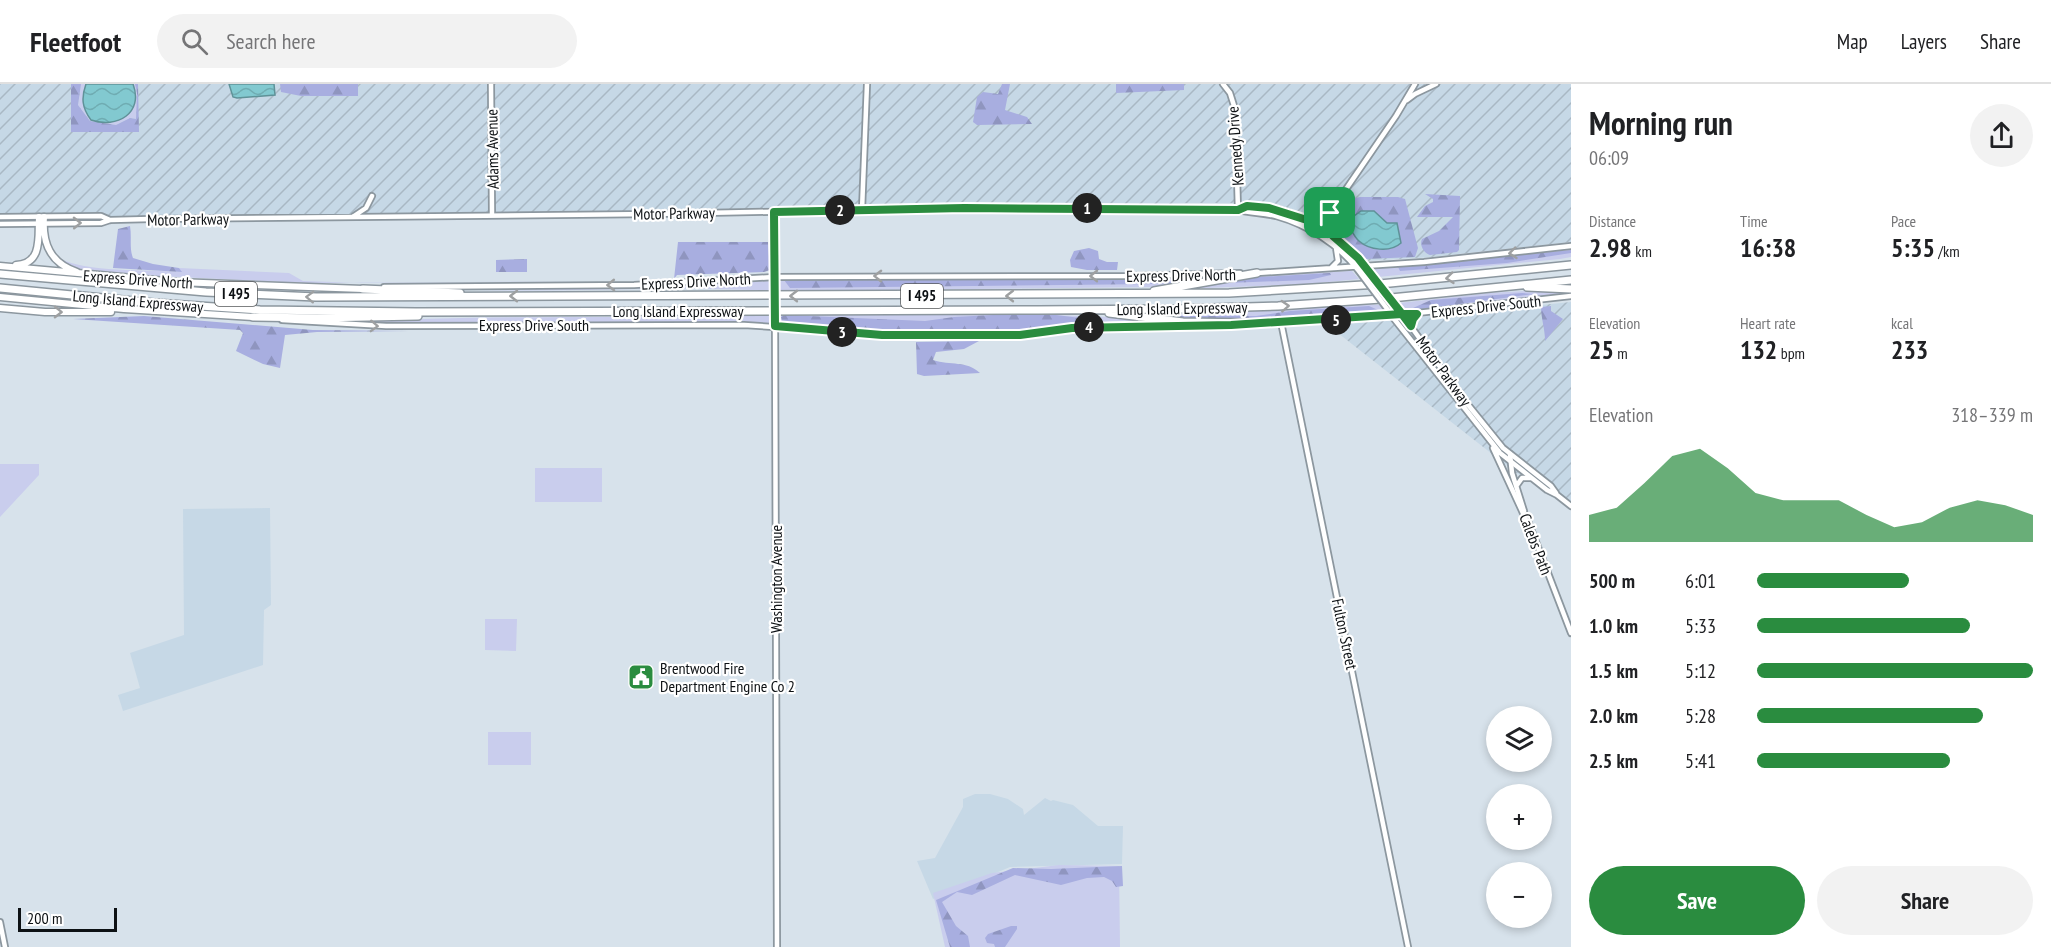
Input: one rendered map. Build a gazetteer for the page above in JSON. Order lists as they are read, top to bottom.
{
  "streets": {
    "highway": [
      "Express Drive North",
      "I 495",
      "Long Island Expressway",
      "Express Drive South"
    ],
    "main road": [
      "Kennedy Drive",
      "Adams Avenue",
      "Motor Parkway",
      "Calebs Path",
      "Washington Avenue",
      "Fulton Street"
    ]
  },
  "crossings": [
    ["Kennedy Drive", "Motor Parkway"],
    ["Adams Avenue", "Motor Parkway"],
    ["Motor Parkway", "Express Drive North"],
    ["Motor Parkway", "Express Drive South"],
    ["Motor Parkway", "Calebs Path"],
    ["Motor Parkway", "Washington Avenue"],
    ["Express Drive North", "Washington Avenue"],
    ["Express Drive South", "Washington Avenue"],
    ["Express Drive South", "Fulton Street"]
  ],
  "one_way": ["Express Drive North"],
  "places": {
    "public building": ["Brentwood Fire Department Engine Co 2"]
  },
  "scale_bar": "200 m",
  "page": {
    "header": "Fleetfoot",
    "search": "Search here",
    "nav": ["Map", "Layers", "Share"],
    "heading": ["Morning run", "06:09"],
    "stats": [
      ["Distance", "2.98 km"],
      ["Time", "16:38"],
      ["Pace", "5:35 /km"],
      ["Elevation", "25 m"],
      ["Heart rate", "132 bpm"],
      ["kcal", "233"]
    ],
    "pins": [
      "1",
      "2",
      "5",
      "4",
      "3"
    ],
    "chart": ["Elevation", "318–339 m"],
    "list": [
      {
        "name": "500 m",
        "note": "6:01"
      },
      {
        "name": "1.0 km",
        "note": "5:33"
      },
      {
        "name": "1.5 km",
        "note": "5:12"
      },
      {
        "name": "2.0 km",
        "note": "5:28"
      },
      {
        "name": "2.5 km",
        "note": "5:41"
      }
    ],
    "map_buttons": ["+", "−"],
    "buttons": ["Save", "Share"],
    "scale": "200 m"
  }
}
